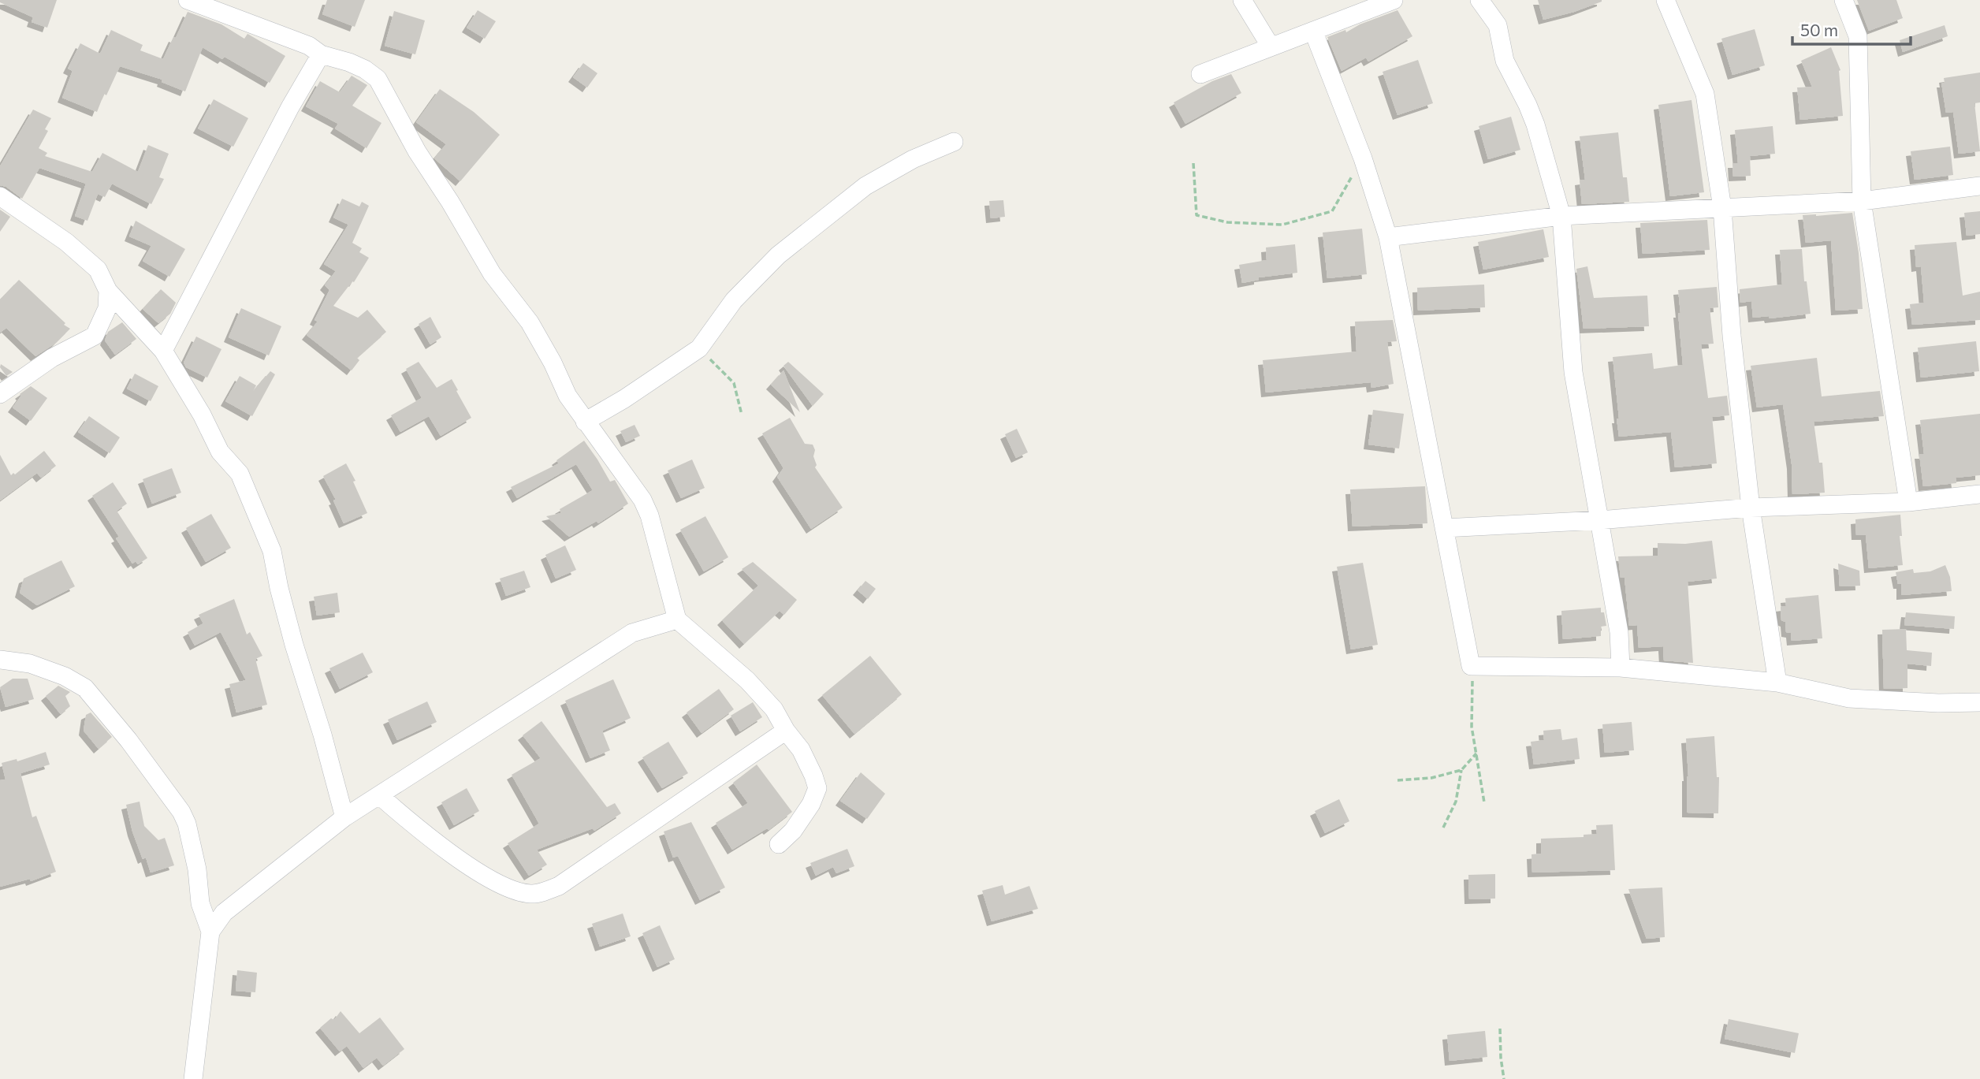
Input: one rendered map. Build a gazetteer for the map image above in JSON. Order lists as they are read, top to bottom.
{
  "scale_bar": "50 m"
}
